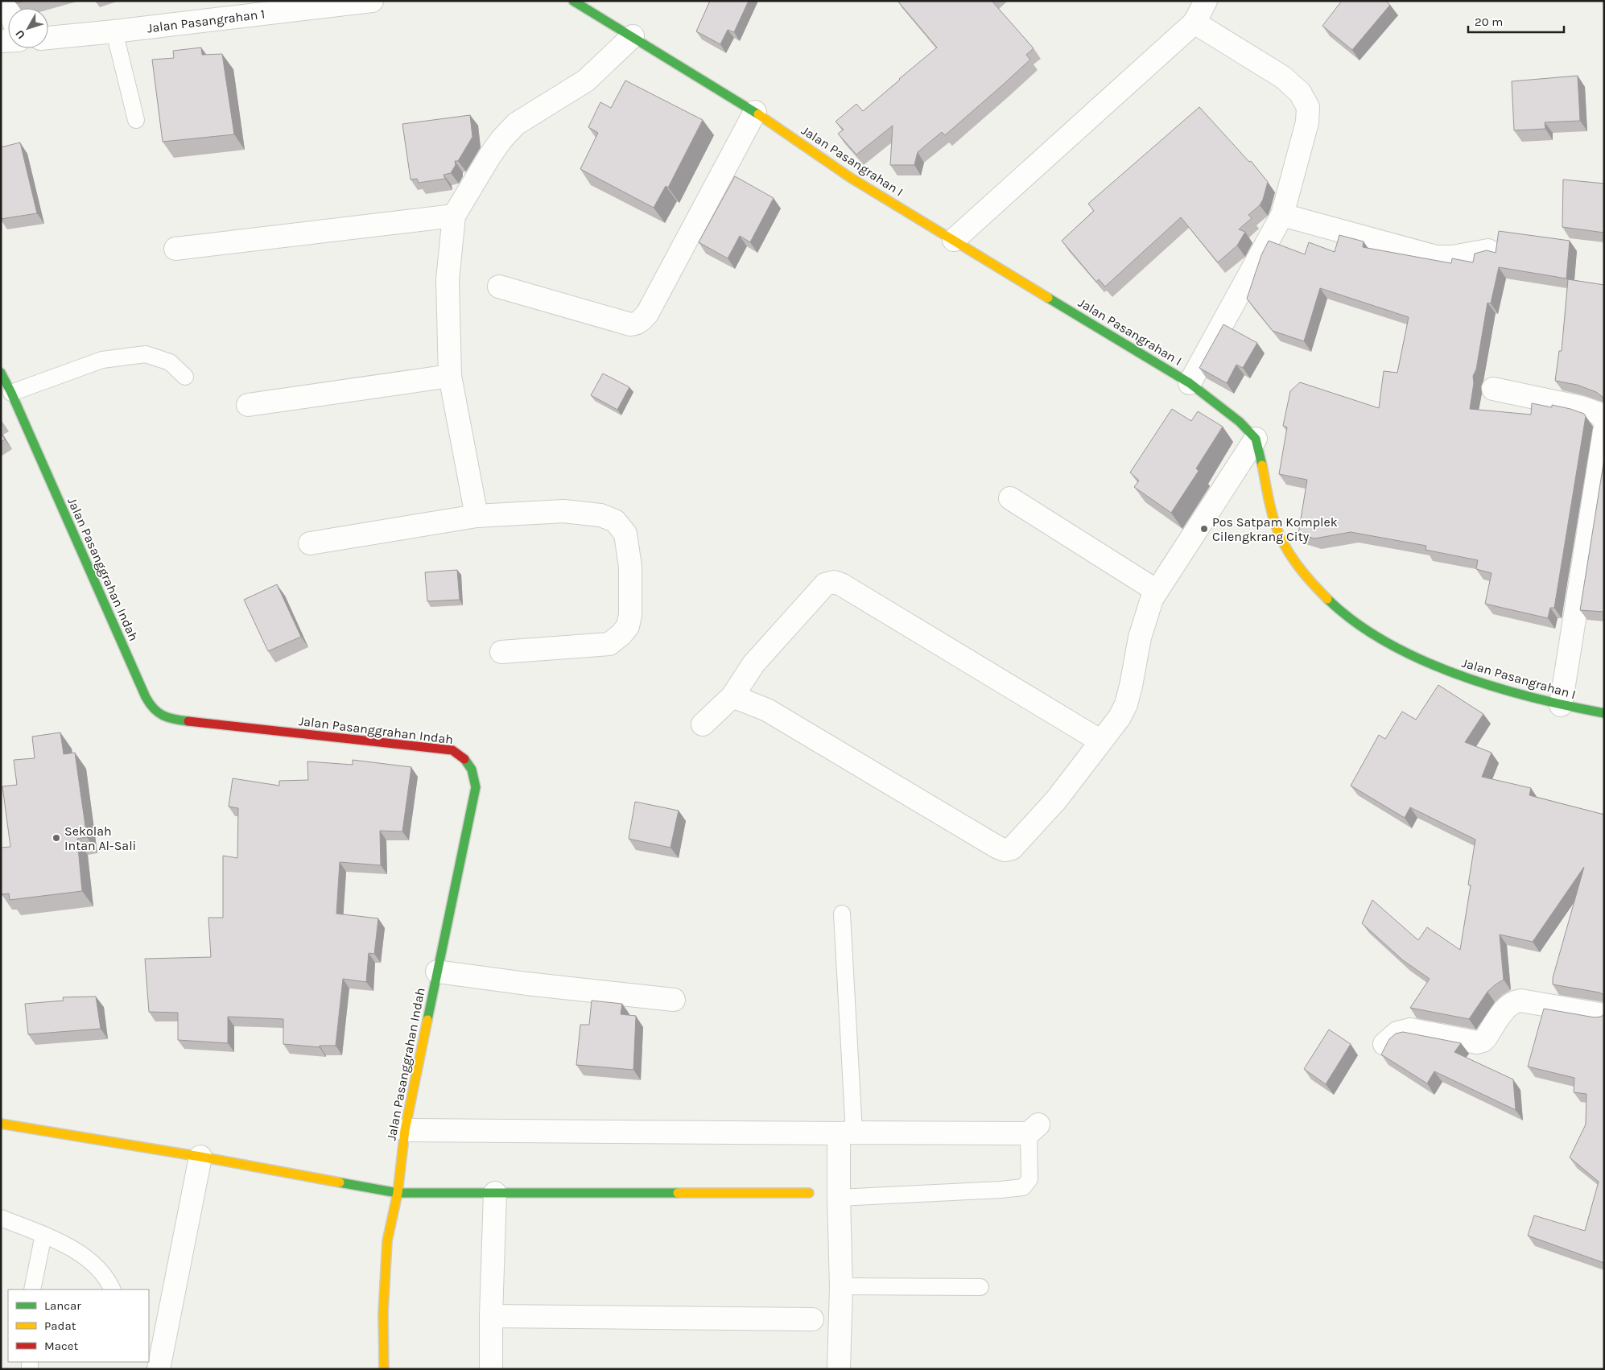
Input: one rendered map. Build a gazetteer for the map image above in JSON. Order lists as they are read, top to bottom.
{
  "streets": {
    "street": ["Jalan Pasangrahan 1", "Jalan Pasangrahan I", "Jalan Pasanggrahan Indah"]
  },
  "places": ["Pos Satpam Komplek Cilengkrang City", "Sekolah Intan Al-Sali"],
  "legend": ["Lancar", "Padat", "Macet"],
  "scale_bar": "20 m",
  "north": "bottom left"
}
